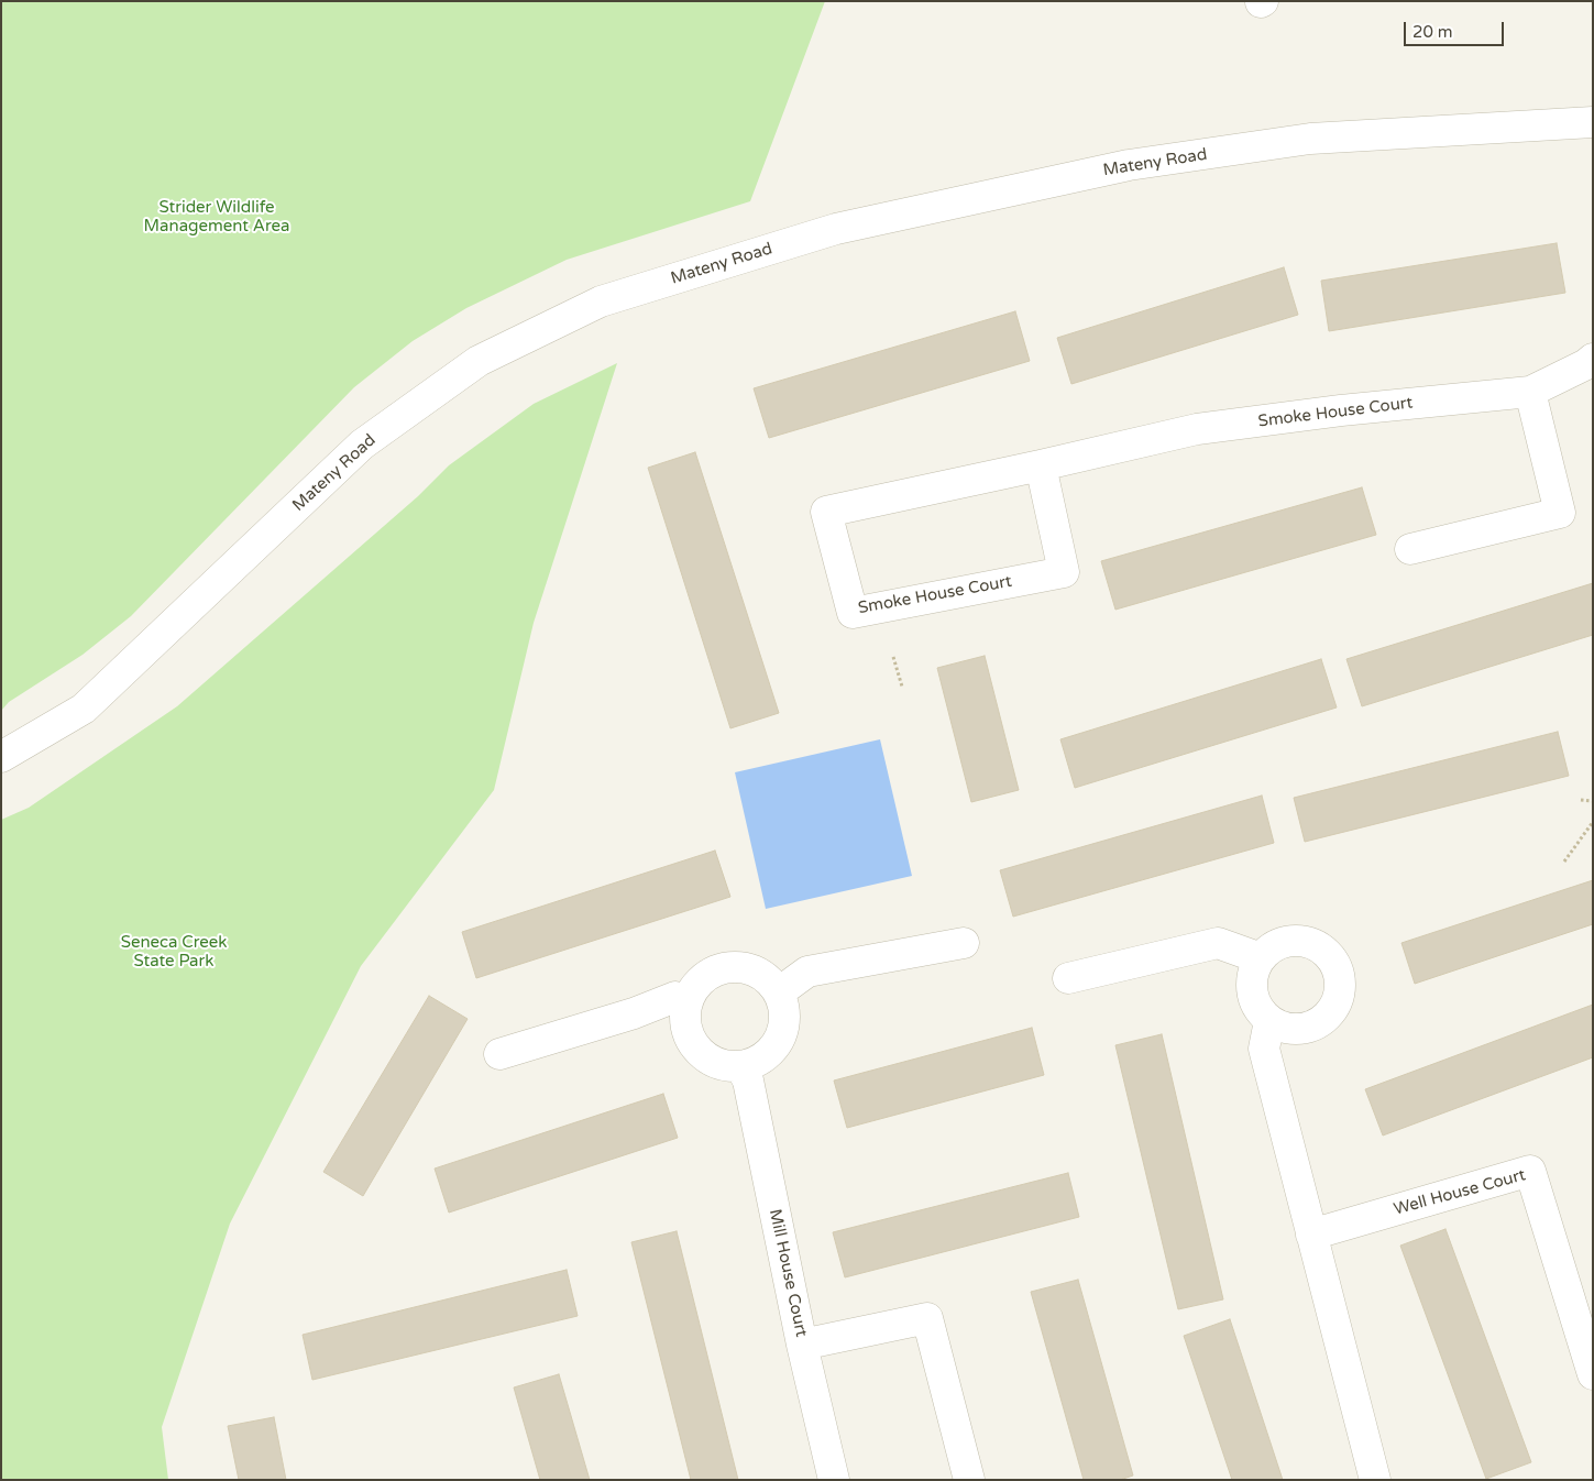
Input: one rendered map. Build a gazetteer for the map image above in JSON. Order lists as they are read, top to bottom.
{
  "streets": {
    "street": [
      "Mateny Road",
      "Smoke House Court",
      "Well House Court",
      "Mill House Court"
    ]
  },
  "parks": ["Strider Wildlife Management Area", "Seneca Creek State Park"],
  "scale_bar": "20 m"
}
